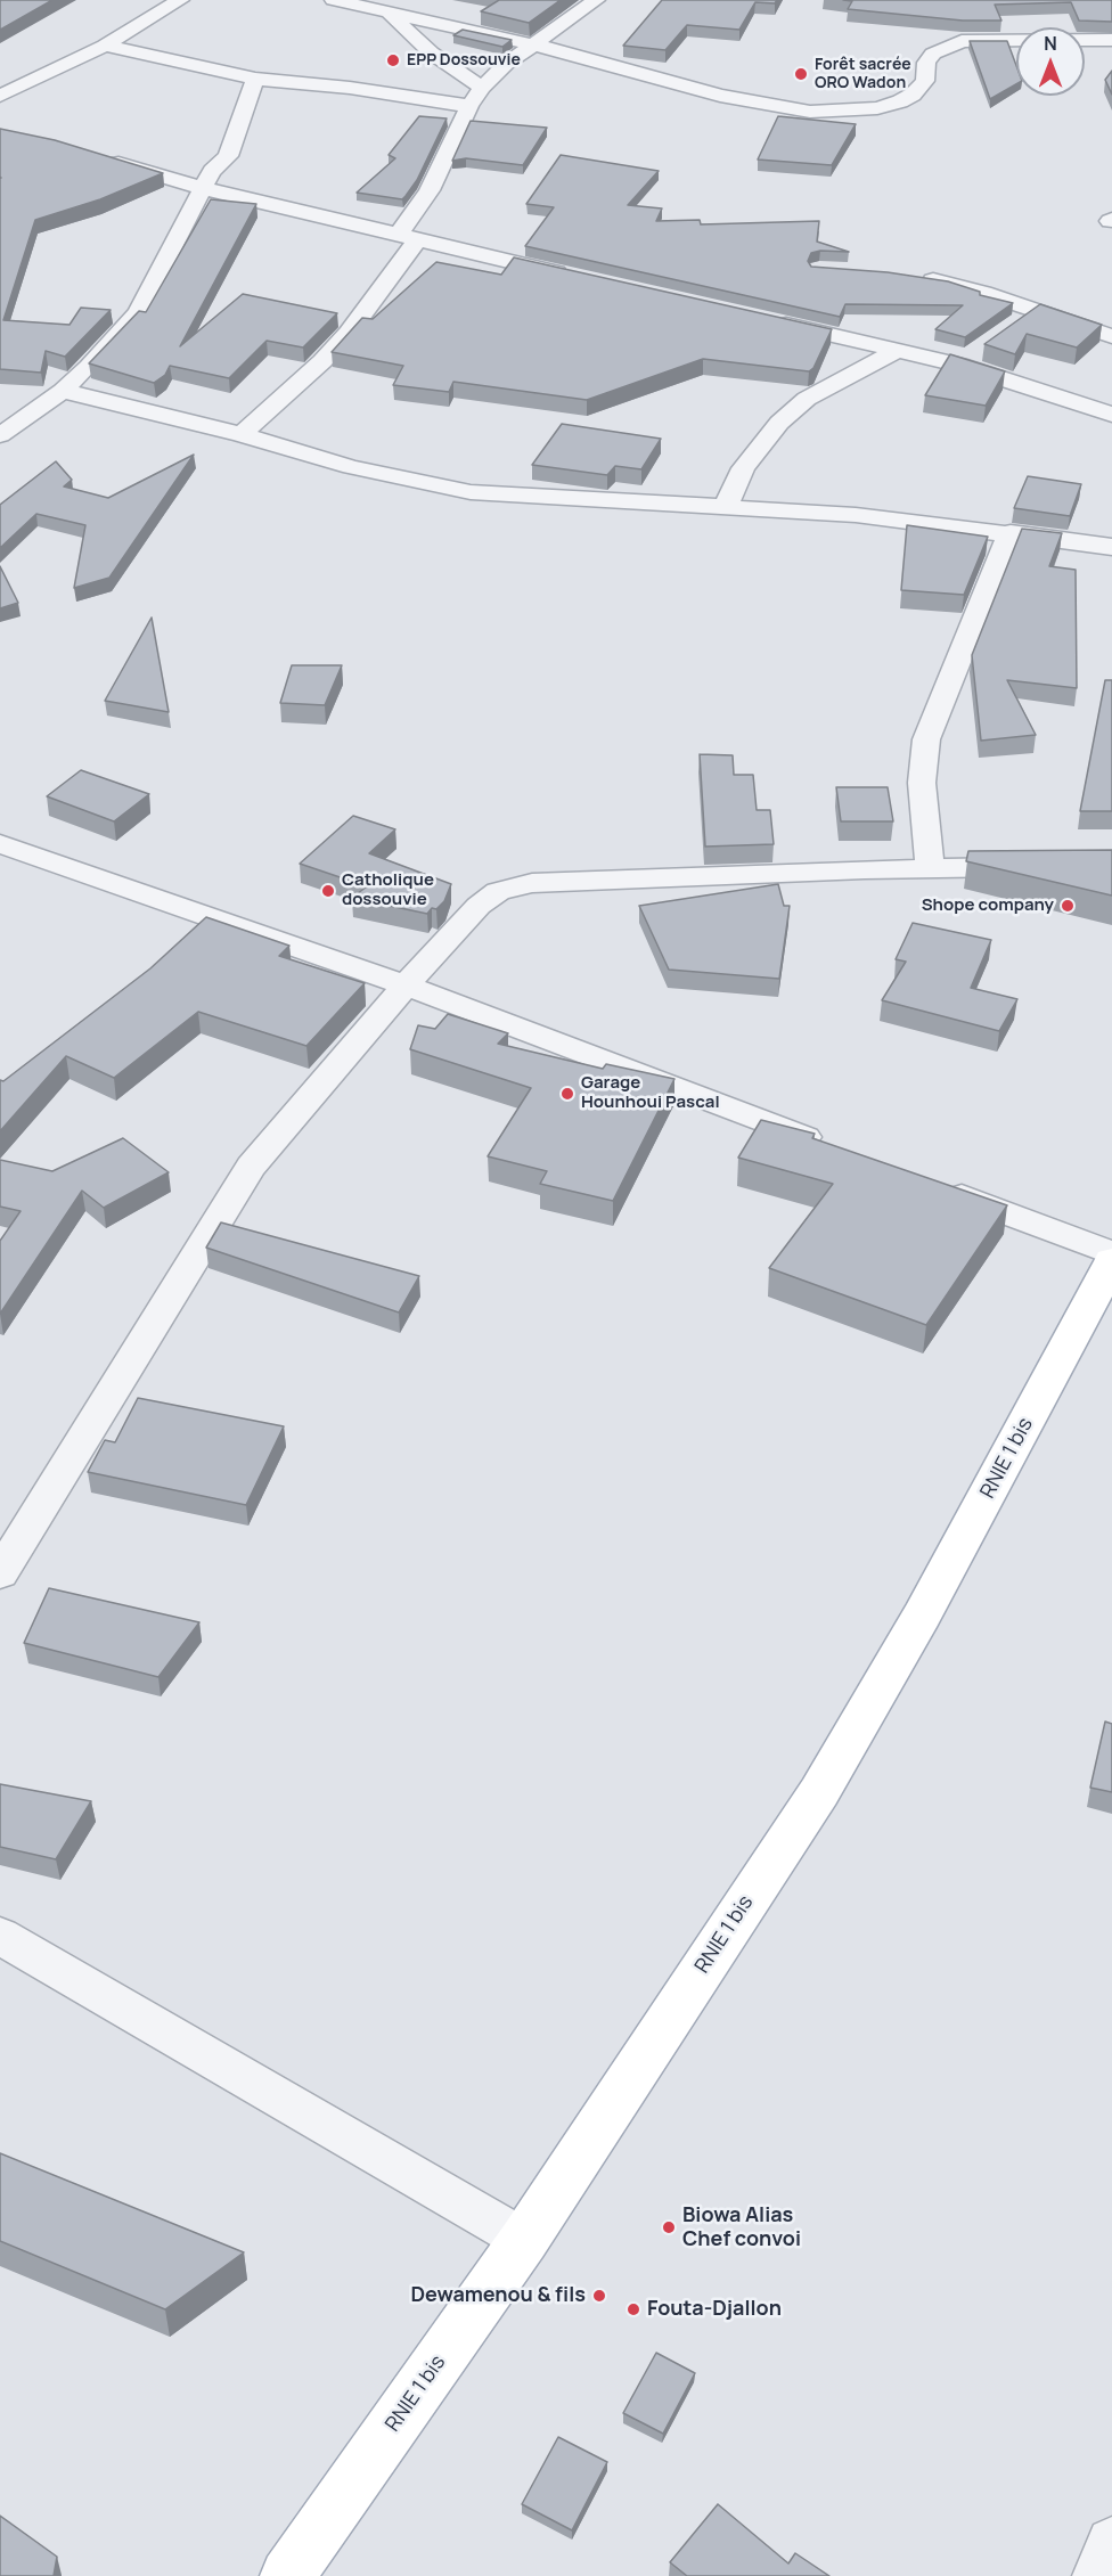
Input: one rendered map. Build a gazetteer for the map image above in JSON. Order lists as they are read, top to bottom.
{
  "streets": {
    "main road": ["RNIE 1 bis"]
  },
  "places": [
    "EPP Dossouvie",
    "Forêt sacrée ORO Wadon",
    "Catholique dossouvie",
    "Shope company",
    "Garage Hounhoui Pascal",
    "Biowa Alias Chef convoi",
    "Dewamenou & fils",
    "Fouta-Djallon"
  ],
  "north": "top"
}
